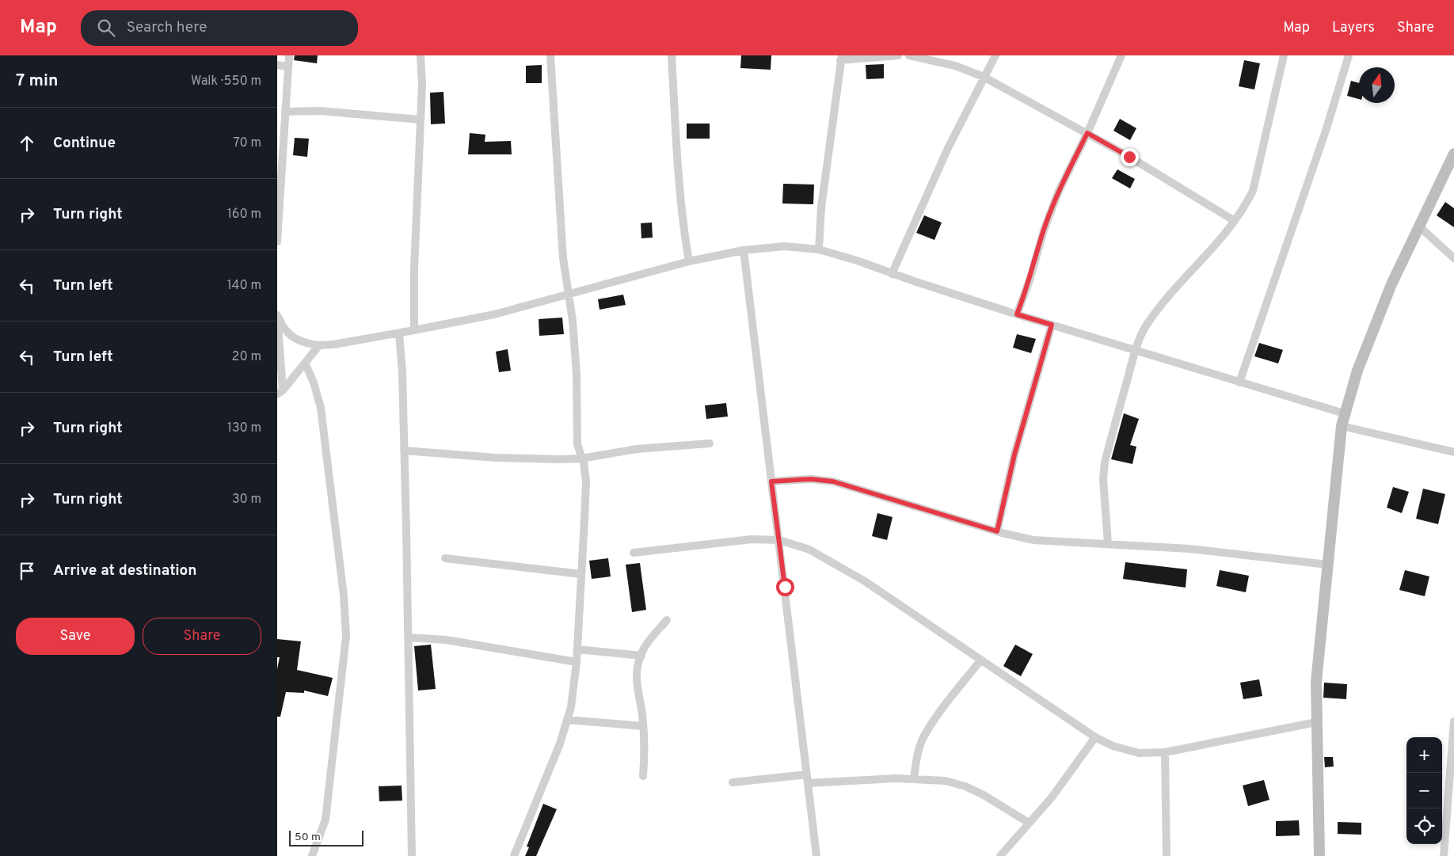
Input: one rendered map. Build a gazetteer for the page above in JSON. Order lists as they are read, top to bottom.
{
  "scale_bar": "50 m",
  "north": "top",
  "page": {
    "header": "Map",
    "search": "Search here",
    "nav": ["Map", "Layers", "Share"],
    "heading": ["7 min", "Walk · 550 m"],
    "list": [
      ["Continue", "70 m"],
      ["Turn right", "160 m"],
      ["Turn left", "140 m"],
      ["Turn left", "20 m"],
      ["Turn right", "130 m"],
      ["Turn right", "30 m"],
      "Arrive at destination"
    ],
    "buttons": ["Save", "Share"],
    "map_buttons": ["+", "−"],
    "scale": "50 m"
  }
}
